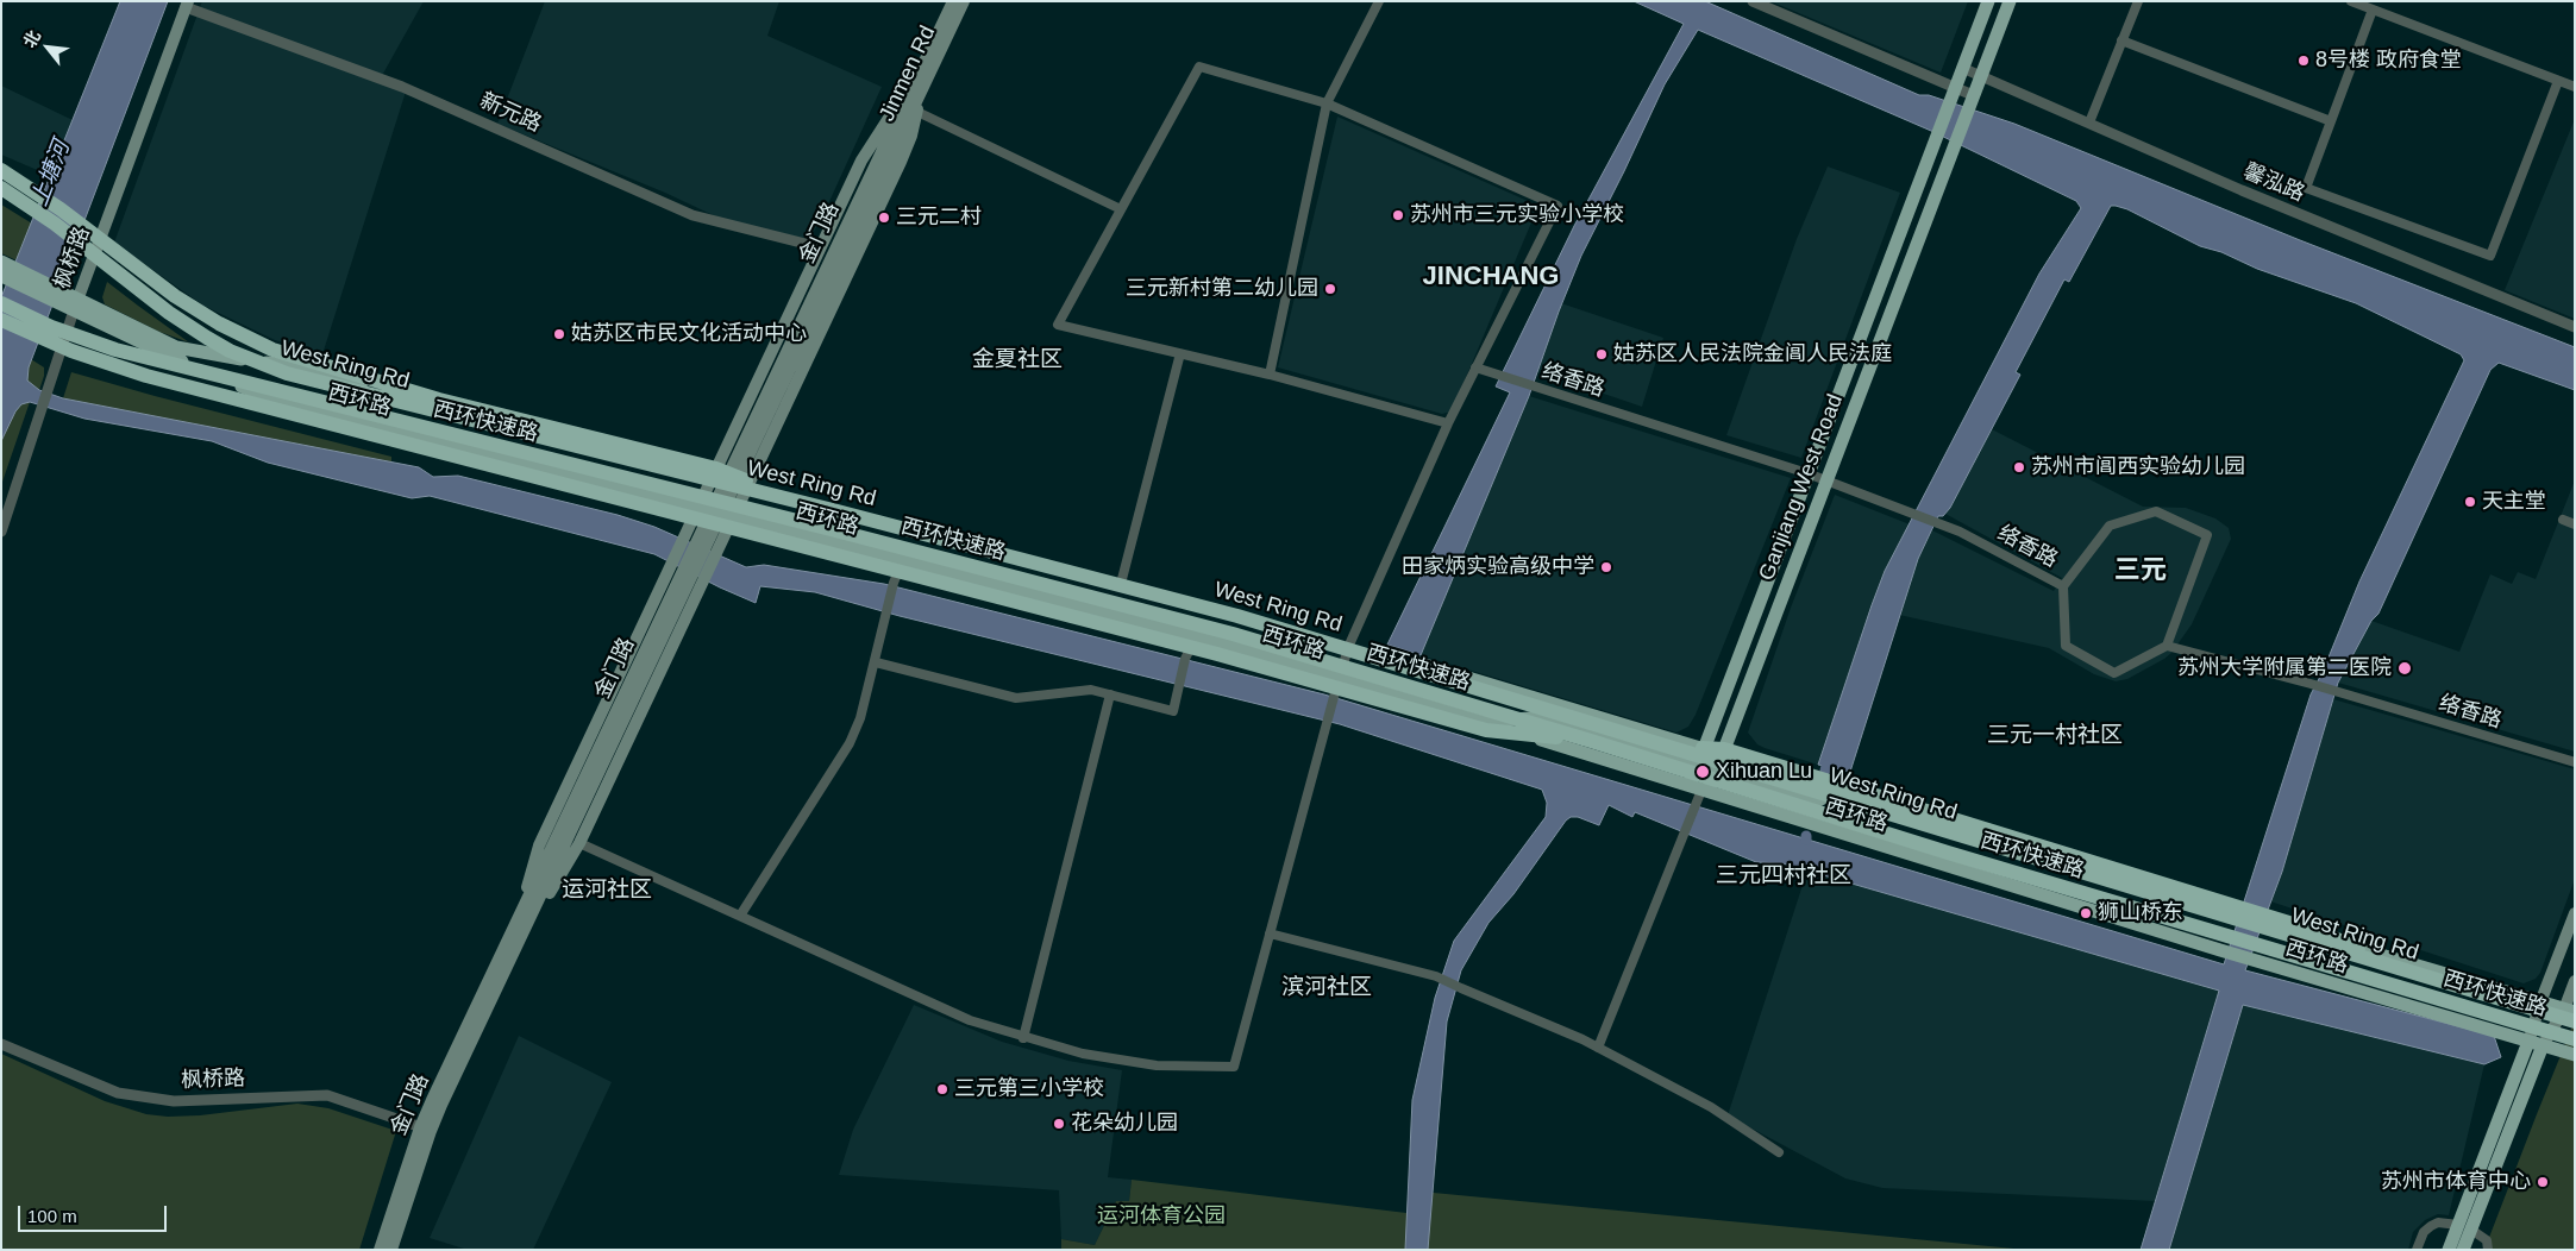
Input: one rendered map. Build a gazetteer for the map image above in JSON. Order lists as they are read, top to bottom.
{
  "streets": {
    "highway": ["West Ring Rd", "西环快速路"],
    "main road": [
      "Jinmen Rd",
      "金门路",
      "枫桥路",
      "西环路",
      "Ganjiang West Road"
    ],
    "street": ["新元路", "馨泓路", "络香路"]
  },
  "crossings": [
    ["Jinmen Rd", "金门路"],
    ["新元路", "枫桥路"],
    ["馨泓路", "Ganjiang West Road"],
    ["金门路", "枫桥路"],
    ["枫桥路", "西环路"],
    ["络香路", "Ganjiang West Road"],
    ["西环路", "Ganjiang West Road"]
  ],
  "districts": [
    "JINCHANG",
    "金夏社区",
    "三元",
    "三元一村社区",
    "三元四村社区",
    "运河社区",
    "滨河社区"
  ],
  "water": ["上塘河"],
  "parks": ["运河体育公园"],
  "places": [
    "8号楼 政府食堂",
    "苏州市三元实验小学校",
    "三元二村",
    "三元新村第二幼儿园",
    "姑苏区市民文化活动中心",
    "姑苏区人民法院金阊人民法庭",
    "苏州市阊西实验幼儿园",
    "天主堂",
    "田家炳实验高级中学",
    "苏州大学附属第二医院",
    "Xihuan Lu",
    "狮山桥东",
    "三元第三小学校",
    "花朵幼儿园",
    "苏州市体育中心"
  ],
  "scale_bar": "100 m",
  "north": "top left"
}
